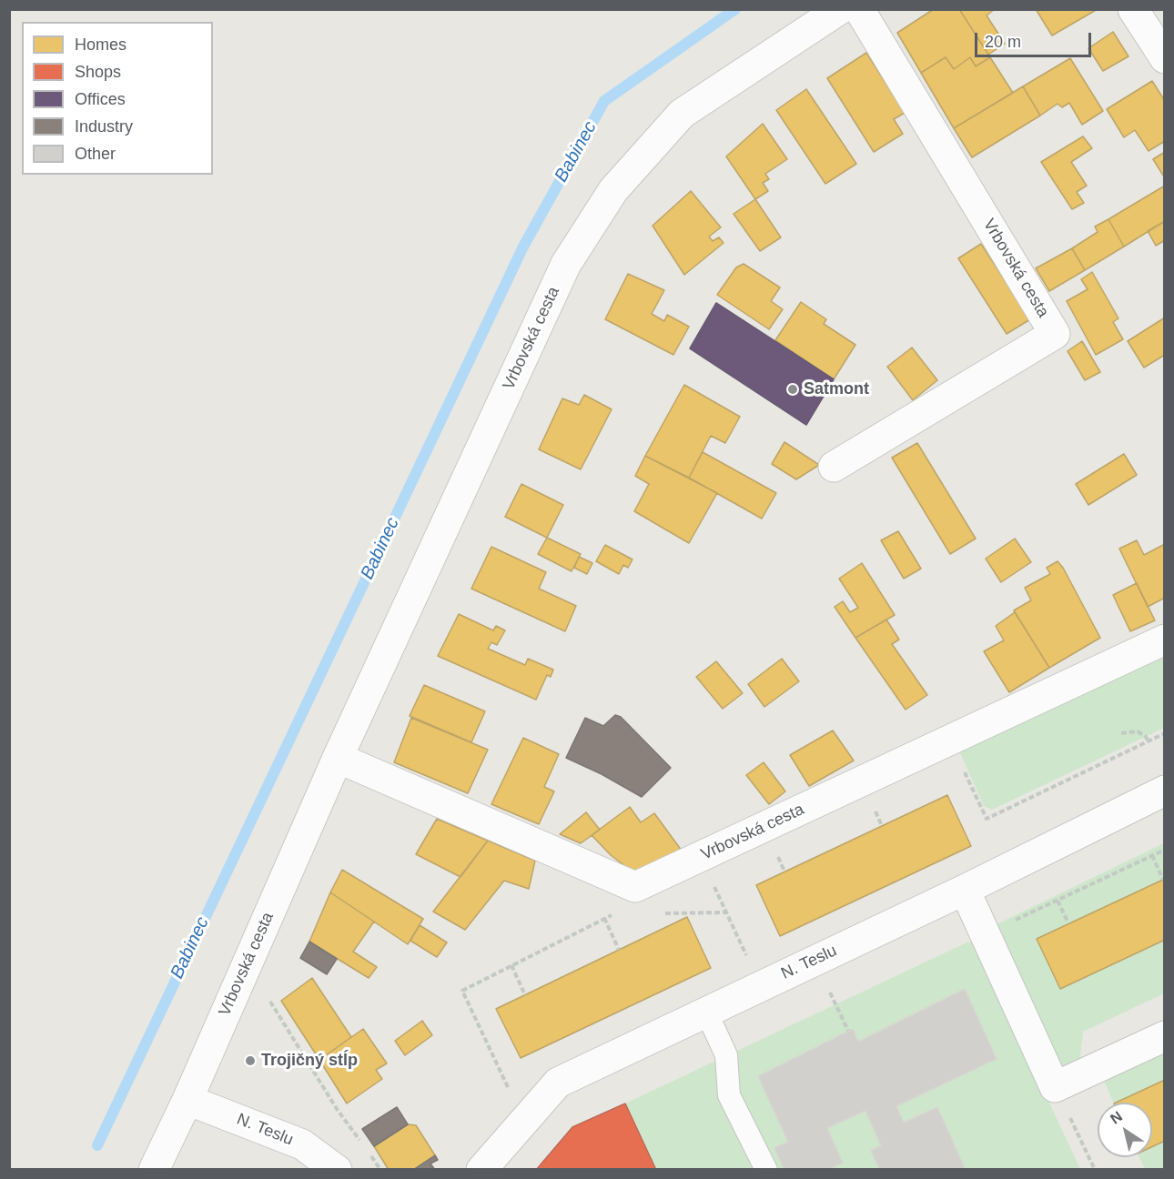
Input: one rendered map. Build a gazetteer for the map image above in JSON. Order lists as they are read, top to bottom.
{
  "streets": {
    "street": ["Vrbovská cesta", "N. Teslu"]
  },
  "crossings": [
    ["Vrbovská cesta", "N. Teslu"]
  ],
  "water": ["Babinec"],
  "places": ["Satmont", "Trojičný stĺp"],
  "legend": [
    "Homes",
    "Shops",
    "Offices",
    "Industry",
    "Other"
  ],
  "scale_bar": "20 m",
  "north": "top left"
}
